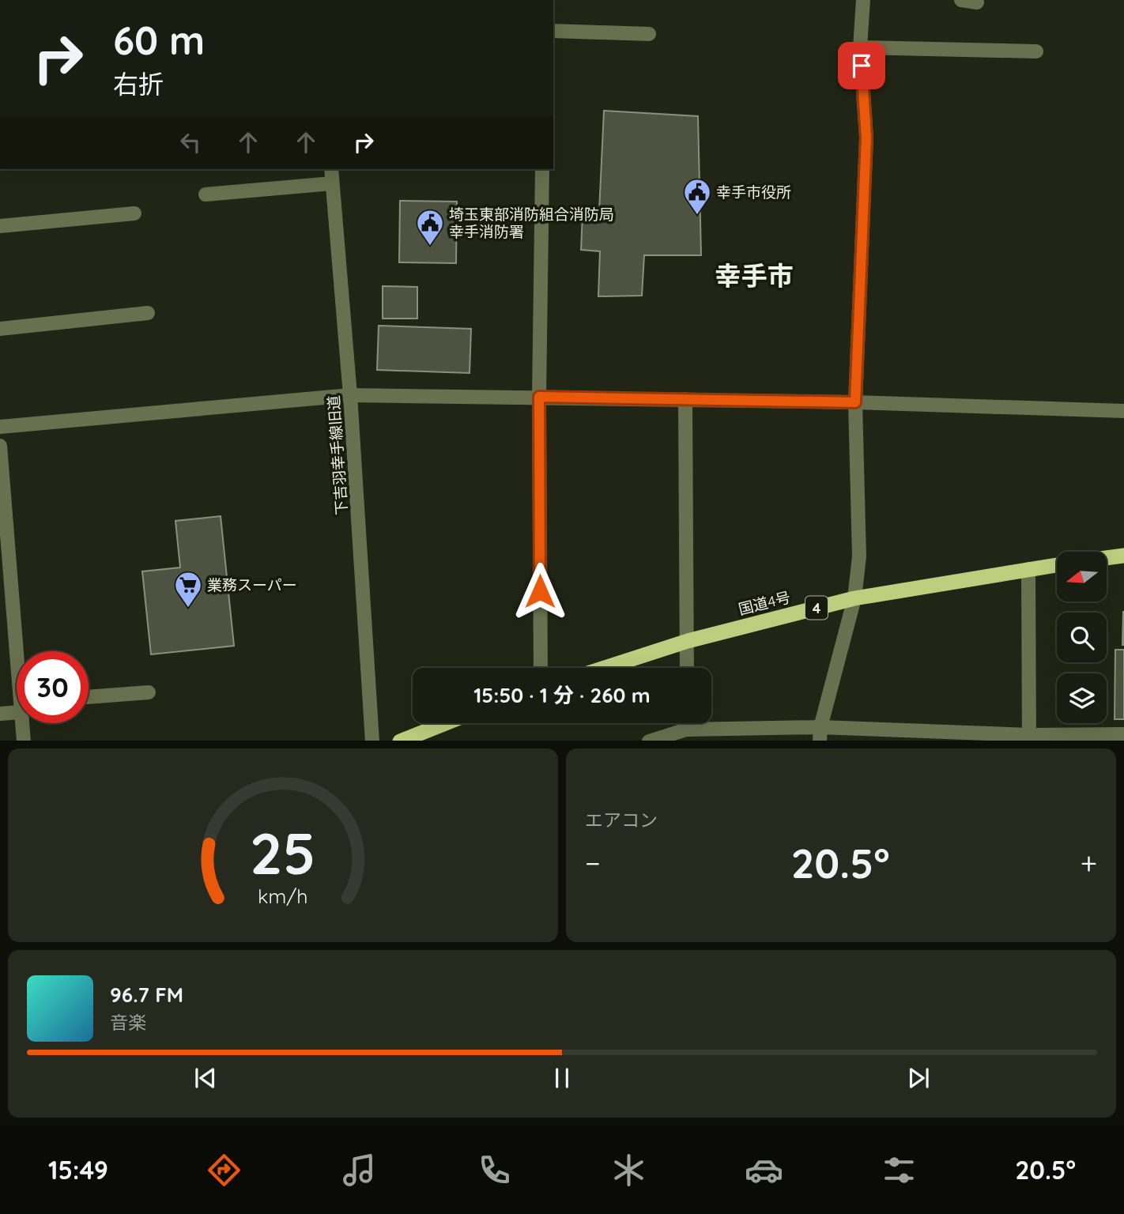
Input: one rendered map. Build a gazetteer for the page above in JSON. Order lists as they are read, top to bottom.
{
  "streets": {
    "highway": ["国道4号", "4"],
    "street": ["下吉羽幸手線旧道"]
  },
  "districts": ["幸手市"],
  "places": {
    "public building": ["幸手市役所", "埼玉東部消防組合消防局 幸手消防署"],
    "supermarket": ["業務スーパー"]
  },
  "north": "left",
  "page": {
    "turn": ["60 m", "右折"],
    "limit": "30",
    "trip": "15:50 · 1 分 · 260 m",
    "tile": "エアコン",
    "heat": ["−", "20.5°", "+"],
    "song": ["96.7 FM", "音楽"],
    "tabs": ["15:49", "20.5°"],
    "gauge": ["25", "km/h"]
  }
}
